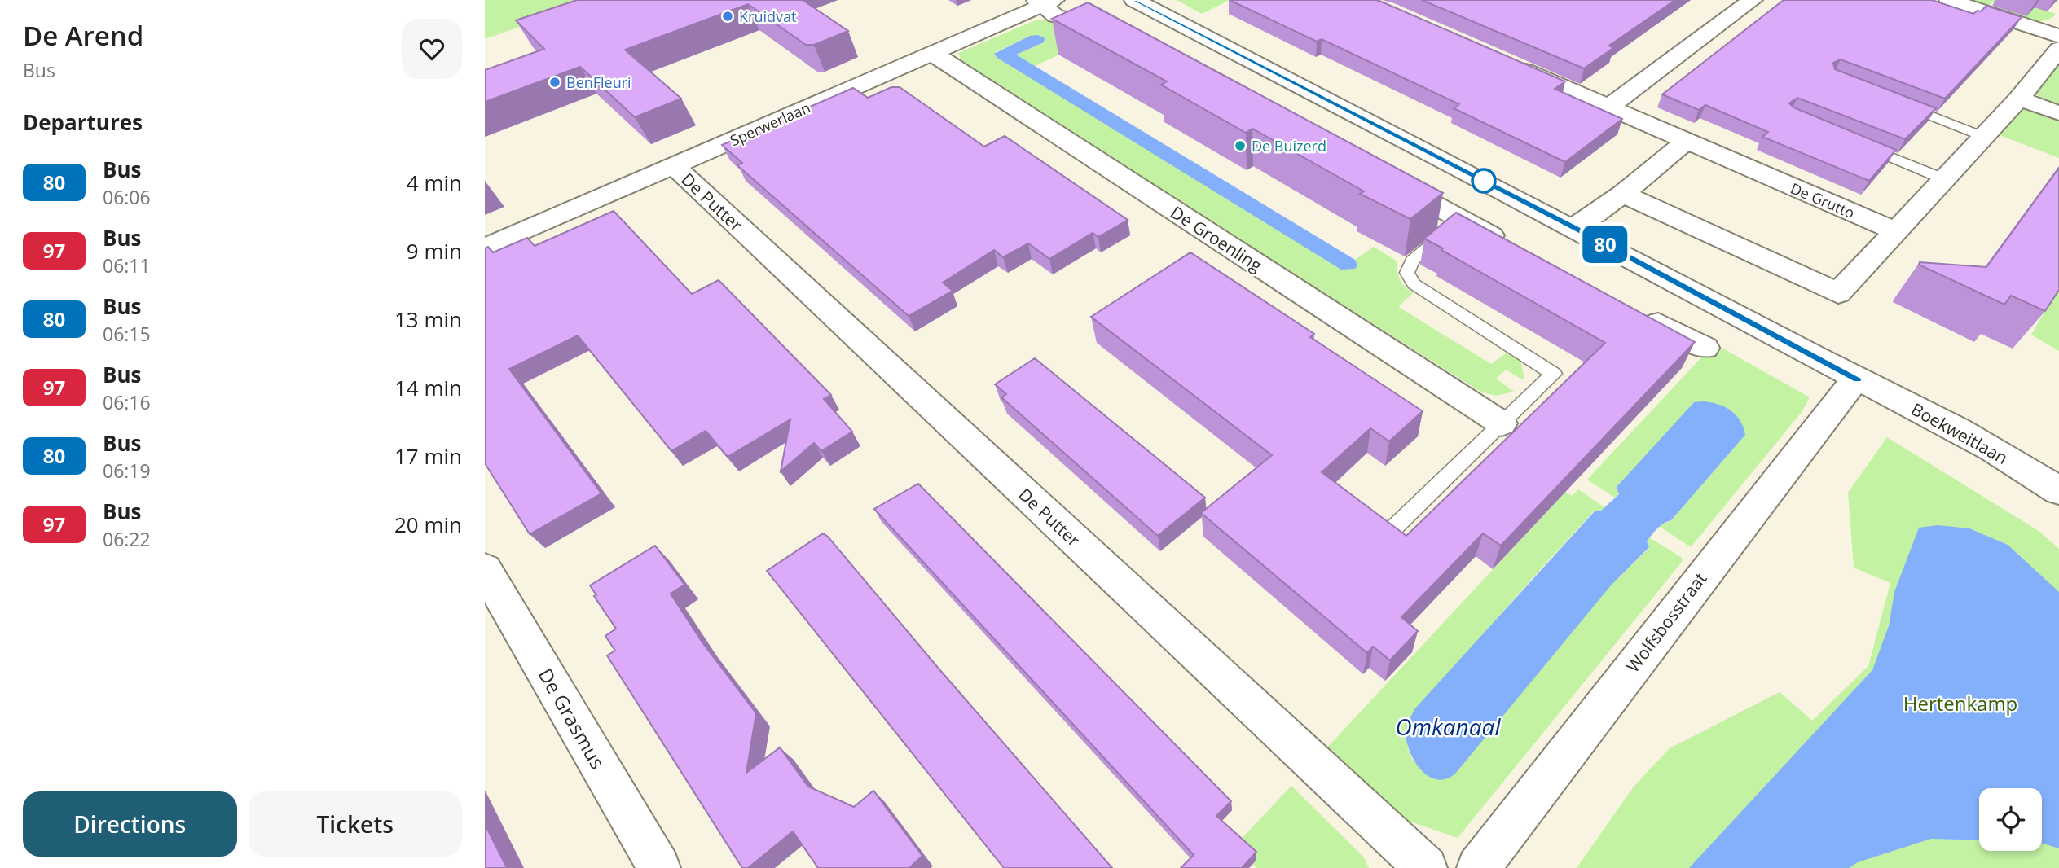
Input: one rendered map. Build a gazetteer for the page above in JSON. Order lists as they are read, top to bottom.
{
  "streets": {
    "street": [
      "Sperwerlaan",
      "De Grutto",
      "De Putter",
      "De Groenling",
      "Boekweitlaan",
      "Wolfsbosstraat",
      "De Grasmus"
    ]
  },
  "crossings": [
    ["Sperwerlaan", "De Putter"],
    ["Sperwerlaan", "De Groenling"],
    ["Boekweitlaan", "Wolfsbosstraat"]
  ],
  "water": ["Omkanaal"],
  "parks": ["Hertenkamp"],
  "places": ["Kruidvat", "BenFleuri", "De Buizerd"],
  "lines": ["bus line 80"],
  "page": {
    "heading": [
      ["De Arend", "Bus"],
      "Departures"
    ],
    "on_map": "80",
    "list": [
      {
        "mark": "80",
        "name": "Bus",
        "note": "06:06",
        "value": "4 min"
      },
      {
        "mark": "97",
        "name": "Bus",
        "note": "06:11",
        "value": "9 min"
      },
      {
        "mark": "80",
        "name": "Bus",
        "note": "06:15",
        "value": "13 min"
      },
      {
        "mark": "97",
        "name": "Bus",
        "note": "06:16",
        "value": "14 min"
      },
      {
        "mark": "80",
        "name": "Bus",
        "note": "06:19",
        "value": "17 min"
      },
      {
        "mark": "97",
        "name": "Bus",
        "note": "06:22",
        "value": "20 min"
      }
    ],
    "buttons": ["Directions", "Tickets"]
  }
}
